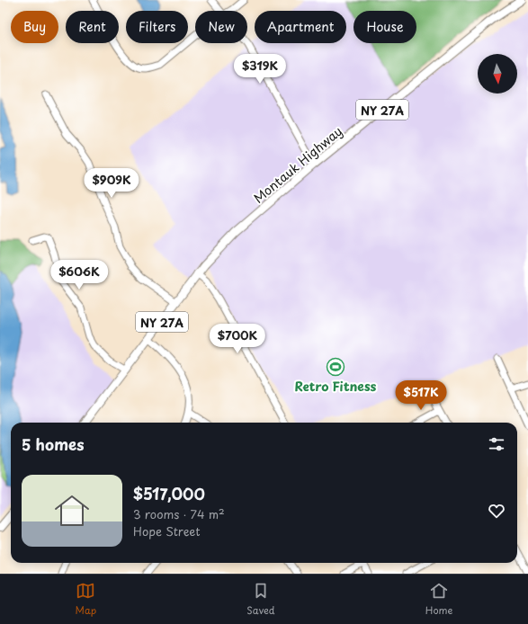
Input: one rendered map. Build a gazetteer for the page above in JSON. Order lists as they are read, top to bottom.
{
  "streets": {
    "main road": ["NY 27A", "Montauk Highway"]
  },
  "crossings": [
    ["NY 27A", "Montauk Highway"]
  ],
  "places": {
    "sports": ["Retro Fitness"]
  },
  "north": "bottom",
  "page": {
    "chip": [
      "Buy",
      "Rent",
      "Filters",
      "New",
      "Apartment",
      "House"
    ],
    "price": [
      "$319K",
      "$909K",
      "$606K",
      "$700K",
      "$517K"
    ],
    "heading": "5 homes",
    "list": [
      {
        "name": "$517,000",
        "note": "3 rooms · 74 m² · Hope Street"
      }
    ],
    "tabs": ["Map", "Saved", "Home"]
  }
}
